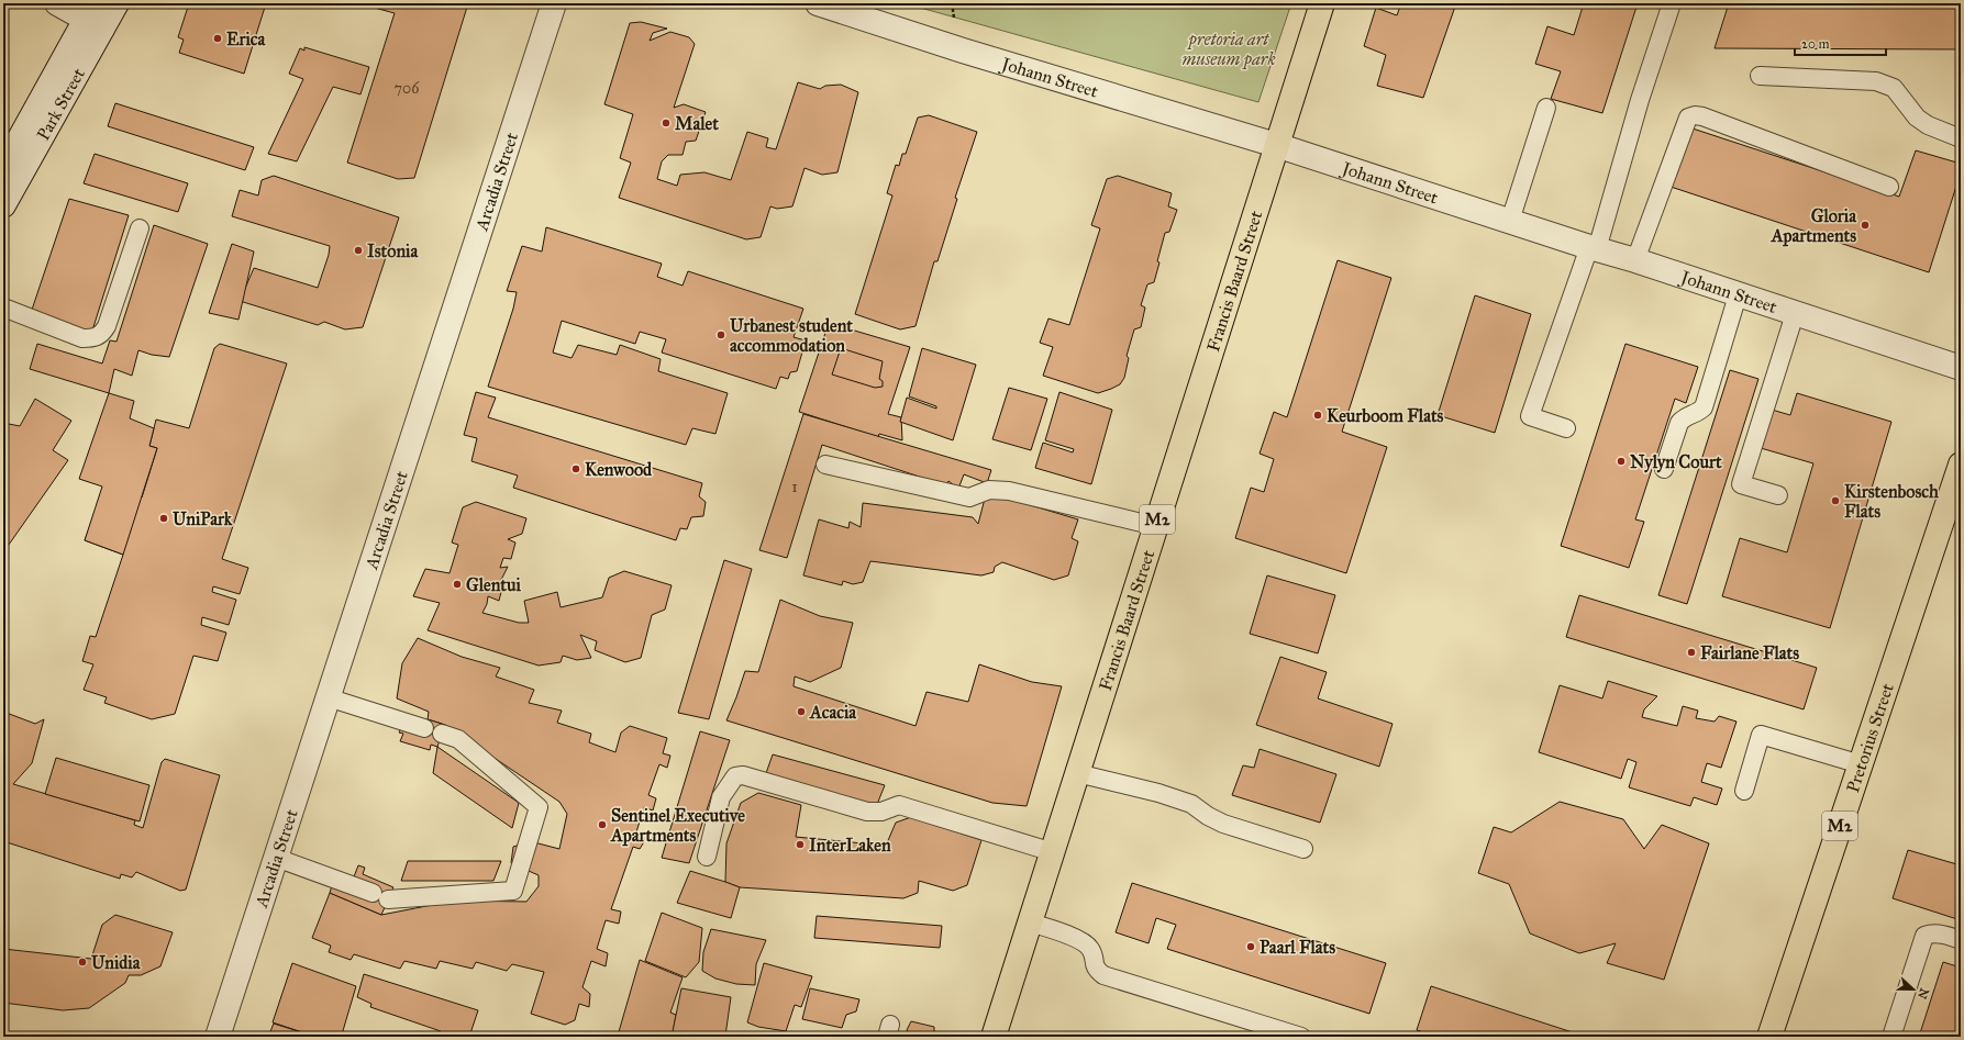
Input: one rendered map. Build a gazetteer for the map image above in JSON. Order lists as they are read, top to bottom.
{
  "streets": {
    "main road": ["Francis Baard Street", "M2", "Pretorius Street"],
    "street": ["Johann Street", "Park Street", "Arcadia Street"]
  },
  "crossings": [
    ["Johann Street", "Francis Baard Street"]
  ],
  "parks": ["pretoria art museum park"],
  "places": [
    "Erica",
    "Malet",
    "Gloria Apartments",
    "Istonia",
    "Urbanest student accommodation",
    "Keurboom Flats",
    "Nylyn Court",
    "Kenwood",
    "Kirstenbosch Flats",
    "UniPark",
    "Glentui",
    "Fairlane Flats",
    "Acacia",
    "Sentinel Executive Apartments",
    "InterLaken",
    "Paarl Flats",
    "Unidia"
  ],
  "house_numbers": ["706", "1"],
  "scale_bar": "20 m",
  "north": "right"
}
